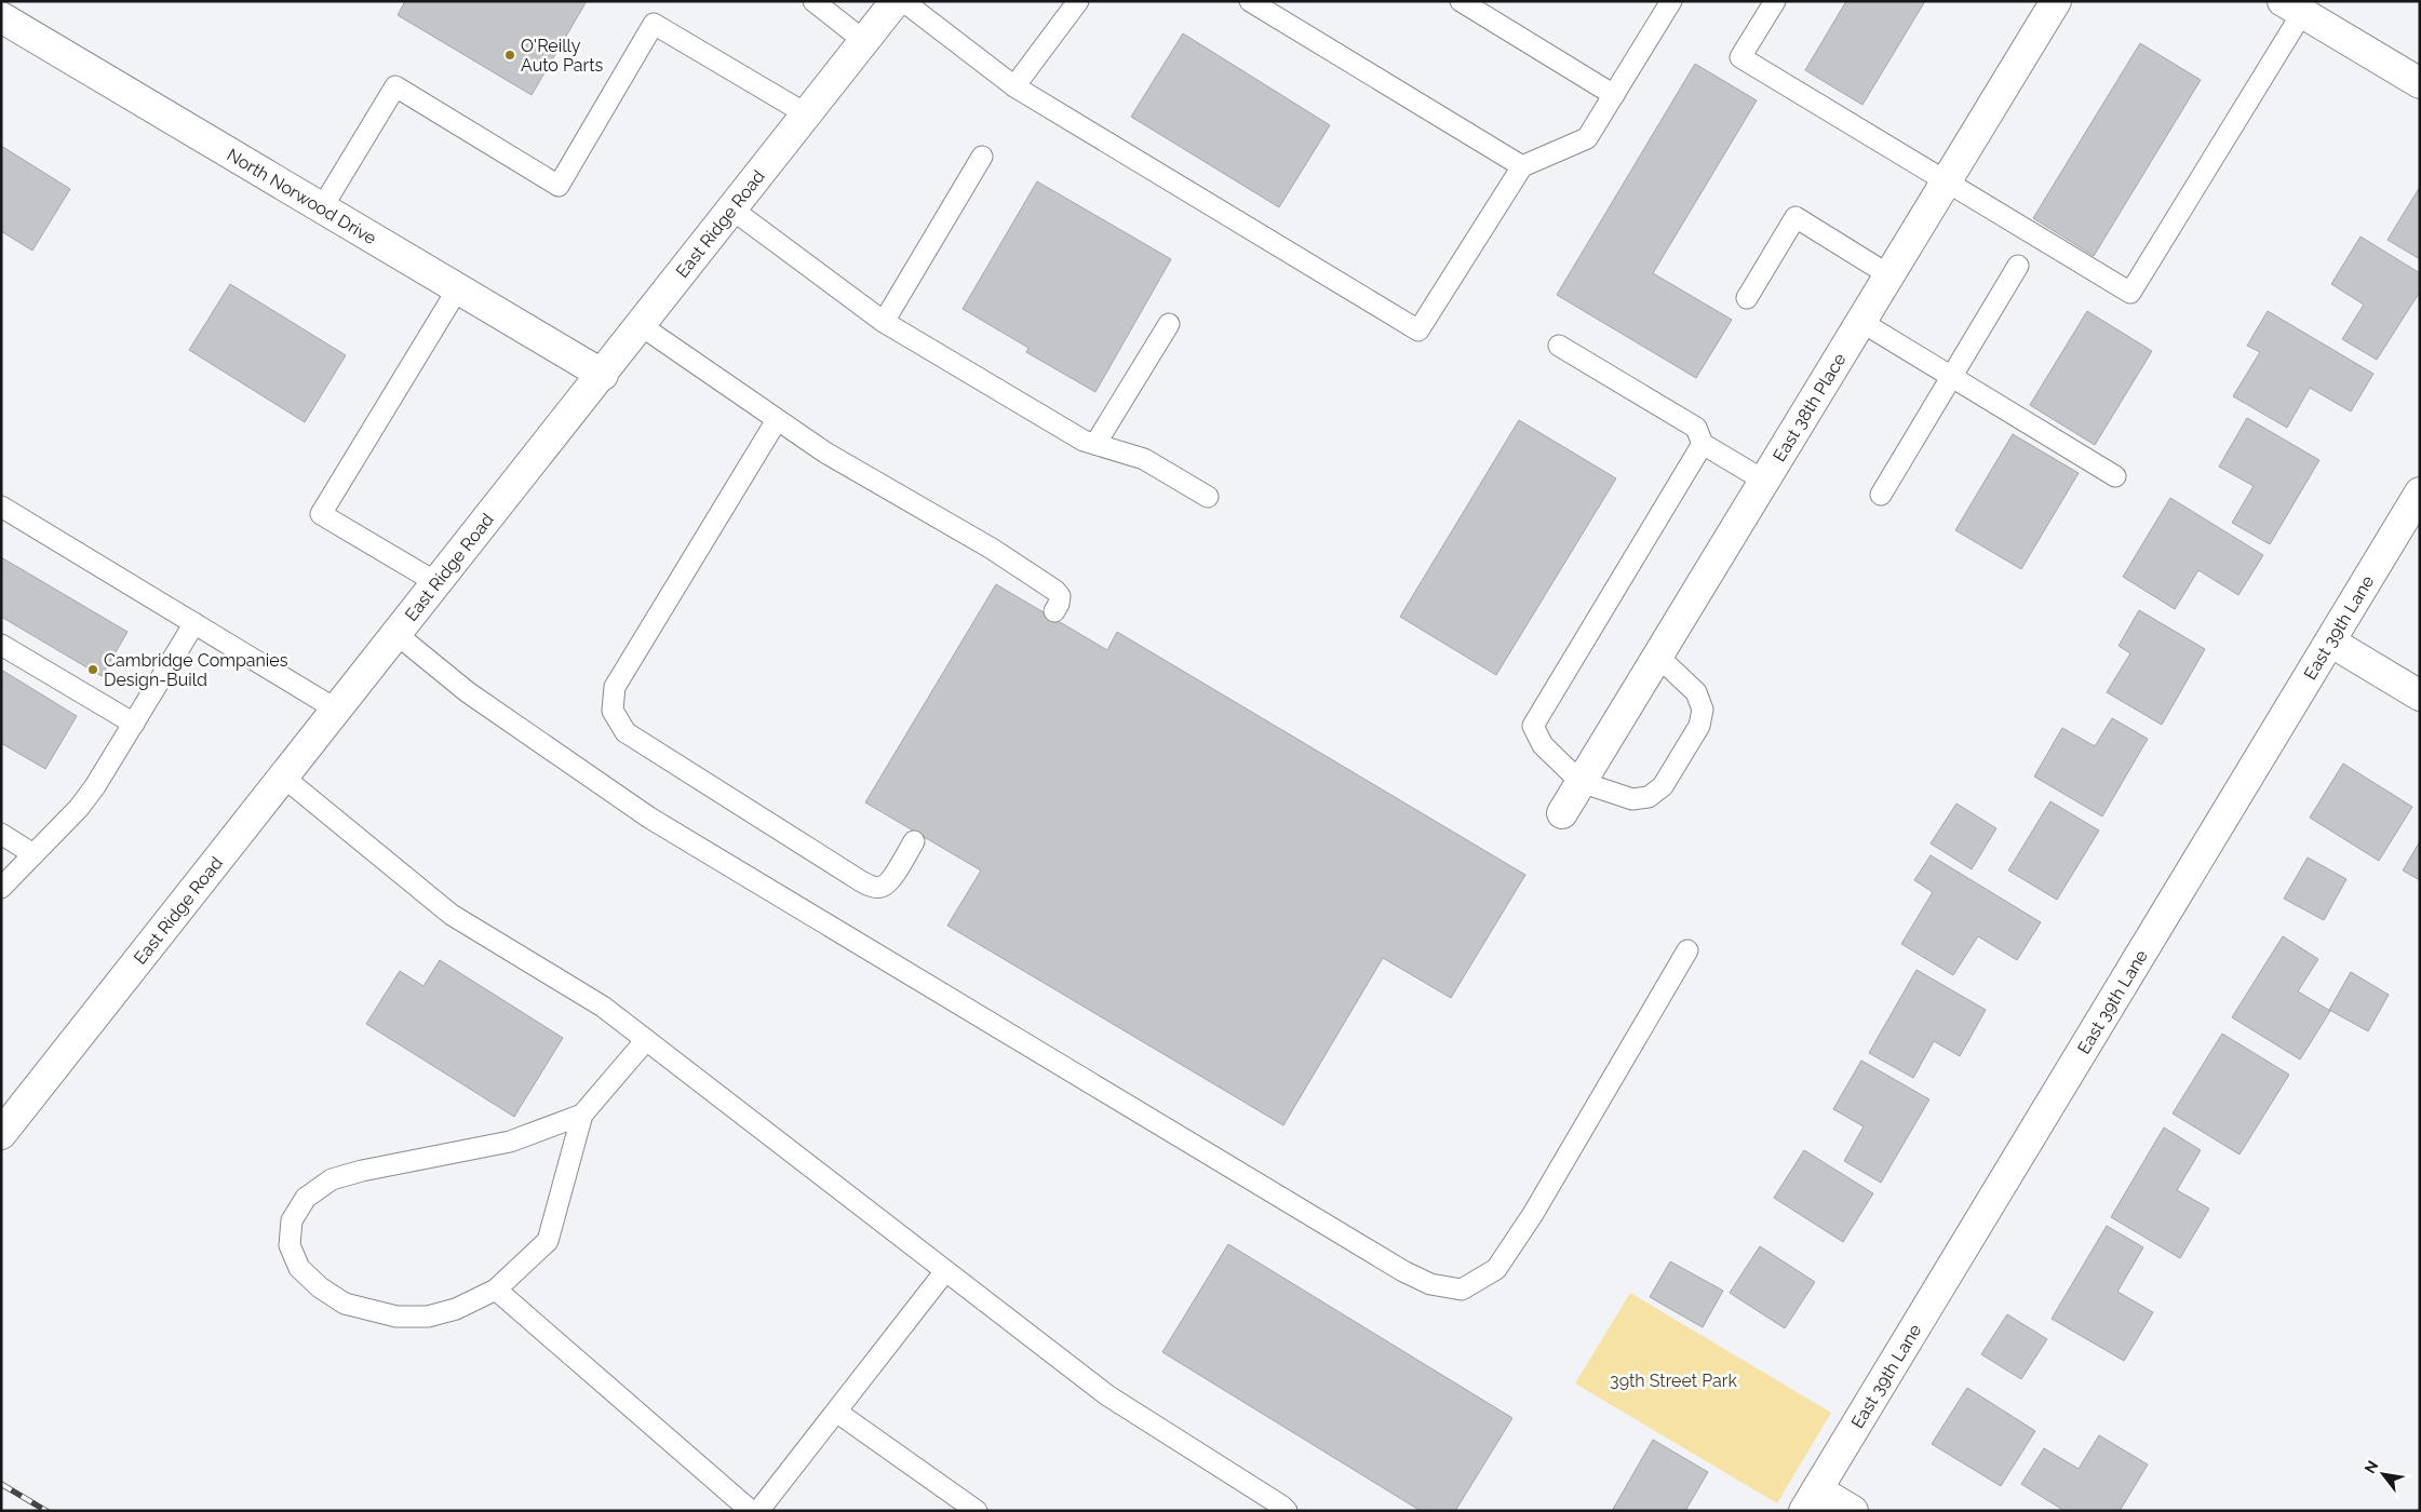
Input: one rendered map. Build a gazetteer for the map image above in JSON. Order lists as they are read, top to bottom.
{
  "streets": {
    "street": [
      "North Norwood Drive",
      "East Ridge Road",
      "East 38th Place",
      "East 39th Lane"
    ]
  },
  "crossings": [
    ["North Norwood Drive", "East Ridge Road"]
  ],
  "parks": ["39th Street Park"],
  "places": ["O'Reilly Auto Parts", "Cambridge Companies Design-Build"],
  "north": "top left"
}
